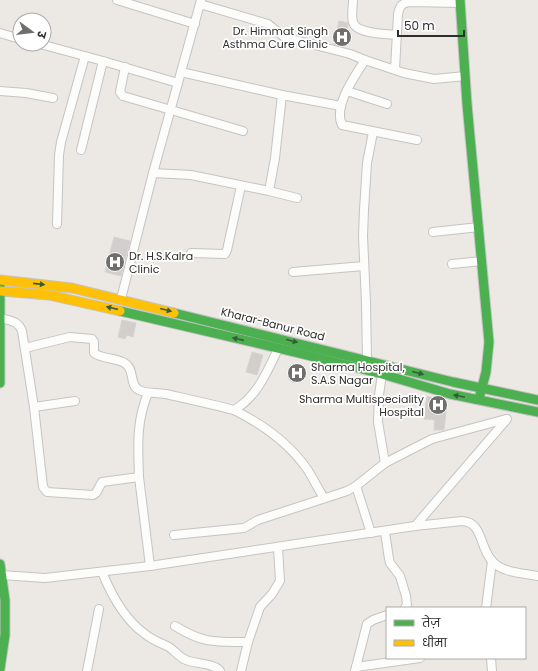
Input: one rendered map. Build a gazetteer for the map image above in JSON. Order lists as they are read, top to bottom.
{
  "streets": {
    "main road": ["Kharar-Banur Road"]
  },
  "places": {
    "hospital": [
      "Dr. Himmat Singh Asthma Cure Clinic",
      "Dr. H.S.Kalra Clinic",
      "Sharma Hospital, S.A.S Nagar",
      "Sharma Multispeciality Hospital"
    ]
  },
  "legend": ["तेज़", "धीमा"],
  "scale_bar": "50 m",
  "north": "right"
}
